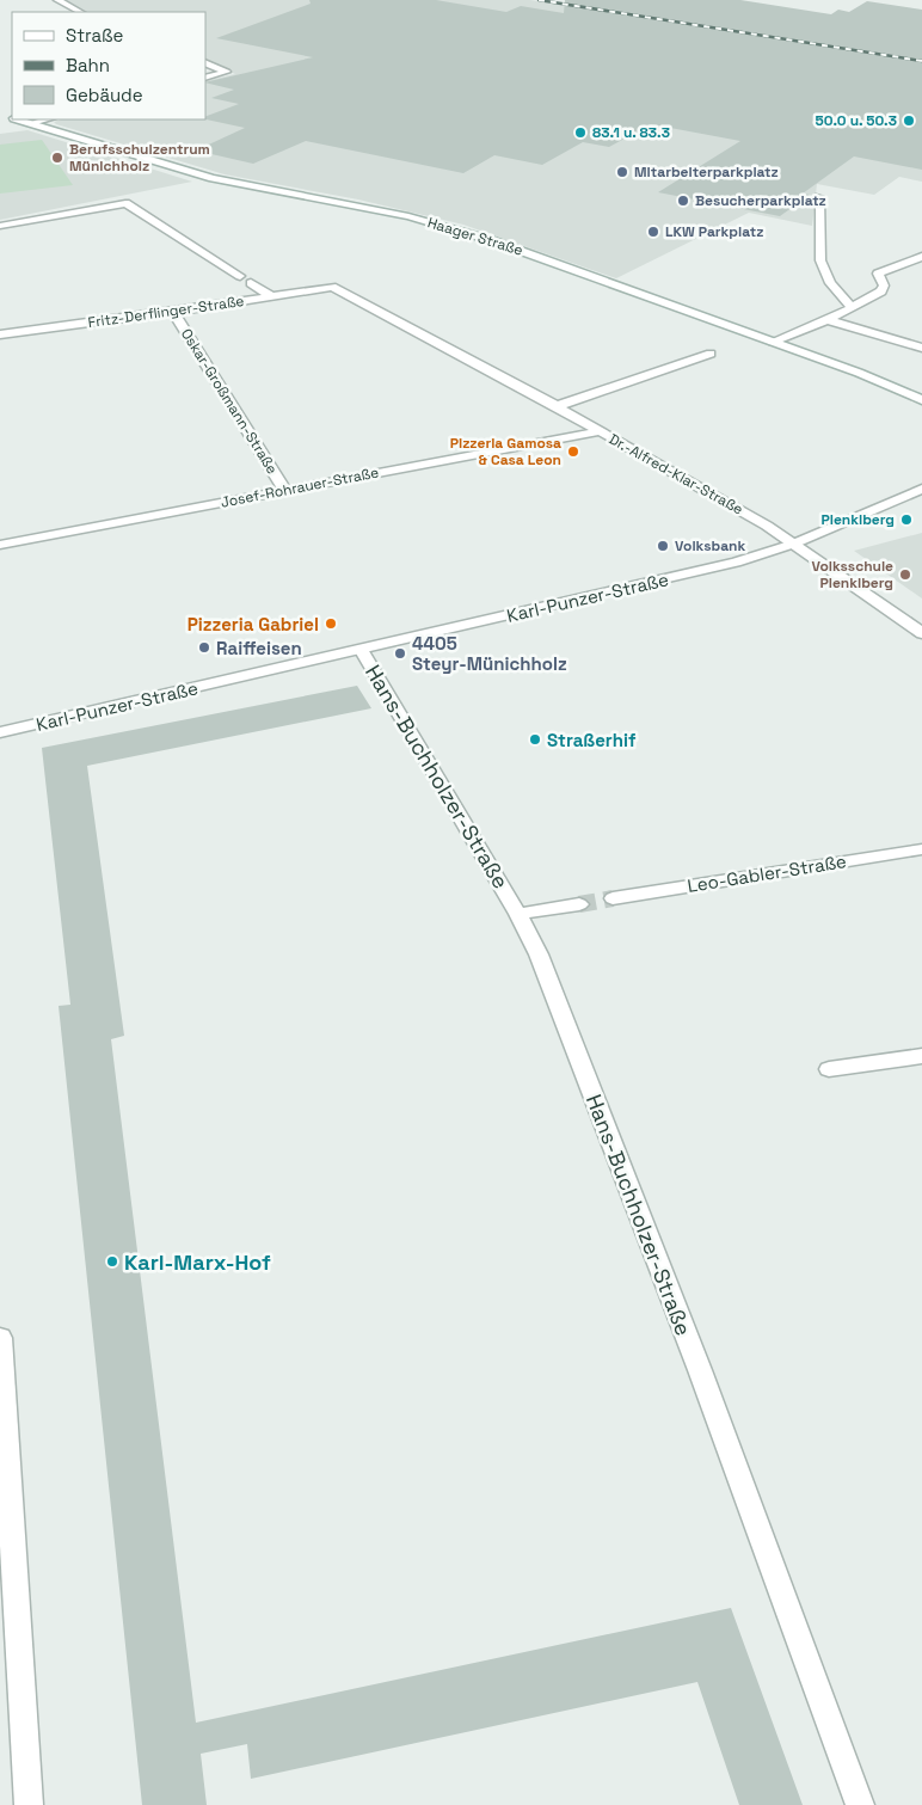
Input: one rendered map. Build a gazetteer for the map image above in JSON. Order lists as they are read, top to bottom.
{
  "streets": {
    "street": [
      "Haager Straße",
      "Fritz-Derflinger-Straße",
      "Oskar-Großmann-Straße",
      "Dr.-Alfred-Klar-Straße",
      "Josef-Rohrauer-Straße",
      "Karl-Punzer-Straße",
      "Hans-Buchholzer-Straße",
      "Leo-Gabler-Straße"
    ]
  },
  "crossings": [
    ["Fritz-Derflinger-Straße", "Oskar-Großmann-Straße"],
    ["Fritz-Derflinger-Straße", "Dr.-Alfred-Klar-Straße"],
    ["Oskar-Großmann-Straße", "Josef-Rohrauer-Straße"],
    ["Dr.-Alfred-Klar-Straße", "Josef-Rohrauer-Straße"],
    ["Dr.-Alfred-Klar-Straße", "Karl-Punzer-Straße"],
    ["Karl-Punzer-Straße", "Hans-Buchholzer-Straße"]
  ],
  "places": [
    "50.0 u. 50.3",
    "83.1 u. 83.3",
    "Berufsschulzentrum Münichholz",
    "Mitarbeiterparkplatz",
    "Besucherparkplatz",
    "LKW Parkplatz",
    "Pizzeria Gamosa & Casa Leon",
    "Plenklberg",
    "Volksbank",
    "Volksschule Plenklberg",
    "Pizzeria Gabriel",
    "Raiffeisen",
    "4405 Steyr-Münichholz",
    "Straßerhif",
    "Karl-Marx-Hof"
  ],
  "legend": ["Straße", "Bahn", "Gebäude"]
}
